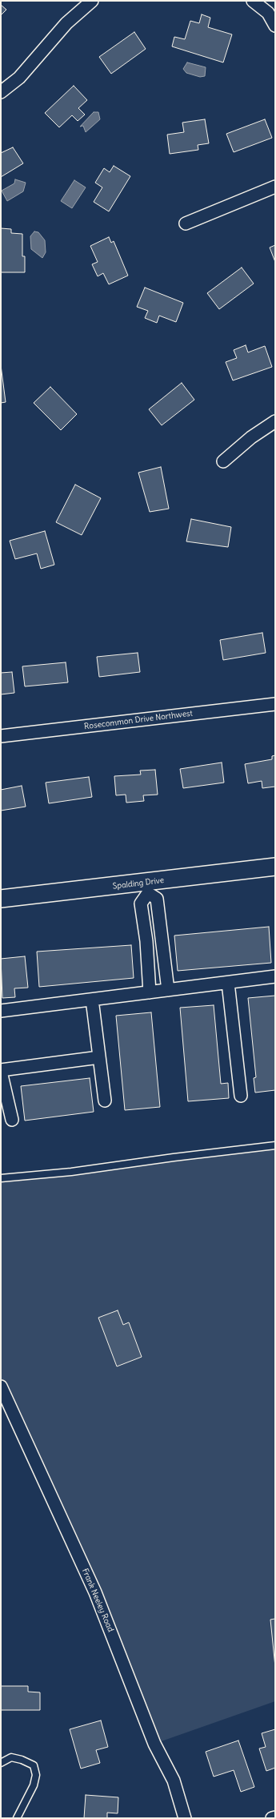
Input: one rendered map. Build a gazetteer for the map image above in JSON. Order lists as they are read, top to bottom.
{
  "streets": {
    "main road": ["Spalding Drive"],
    "street": ["Rosecommon Drive Northwest", "Frank Neeley Road"]
  }
}
